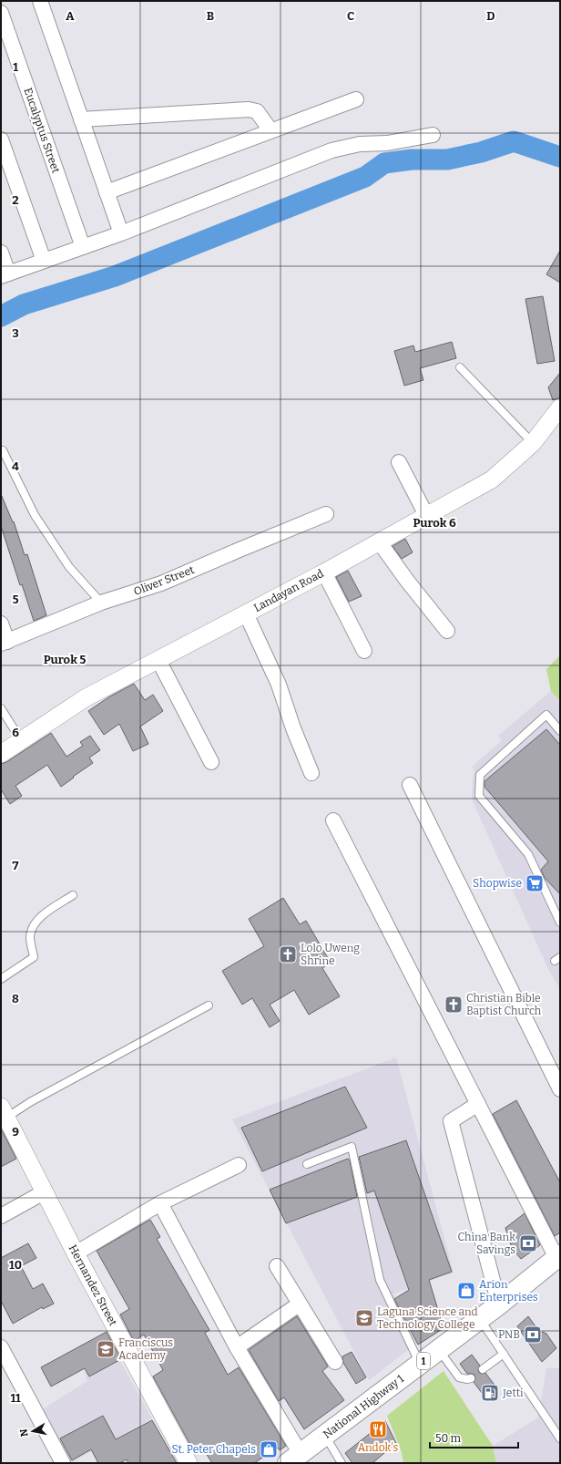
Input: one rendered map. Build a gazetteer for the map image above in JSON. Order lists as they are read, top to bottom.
{
  "streets": {
    "highway": ["1", "National Highway 1"],
    "street": [
      "Eucalyptus Street",
      "Oliver Street",
      "Landayan Road",
      "Hernandez Street"
    ]
  },
  "districts": ["Purok 6", "Purok 5"],
  "places": {
    "supermarket": ["Shopwise"],
    "church": ["Lolo Uweng Shrine", "Christian Bible Baptist Church"],
    "bank": ["China Bank Savings", "PNB"],
    "shop": ["Arion Enterprises", "St. Peter Chapels"],
    "school or university": ["Laguna Science and Technology College", "Franciscus Academy"],
    "fuel station": ["Jetti"],
    "restaurant": ["Andok's"]
  },
  "scale_bar": "50 m",
  "north": "left",
  "grid": {
    "columns": [
      "A",
      "B",
      "C",
      "D"
    ],
    "rows": [
      "1",
      "2",
      "3",
      "4",
      "5",
      "6",
      "7",
      "8",
      "9",
      "10",
      "11"
    ]
  }
}
